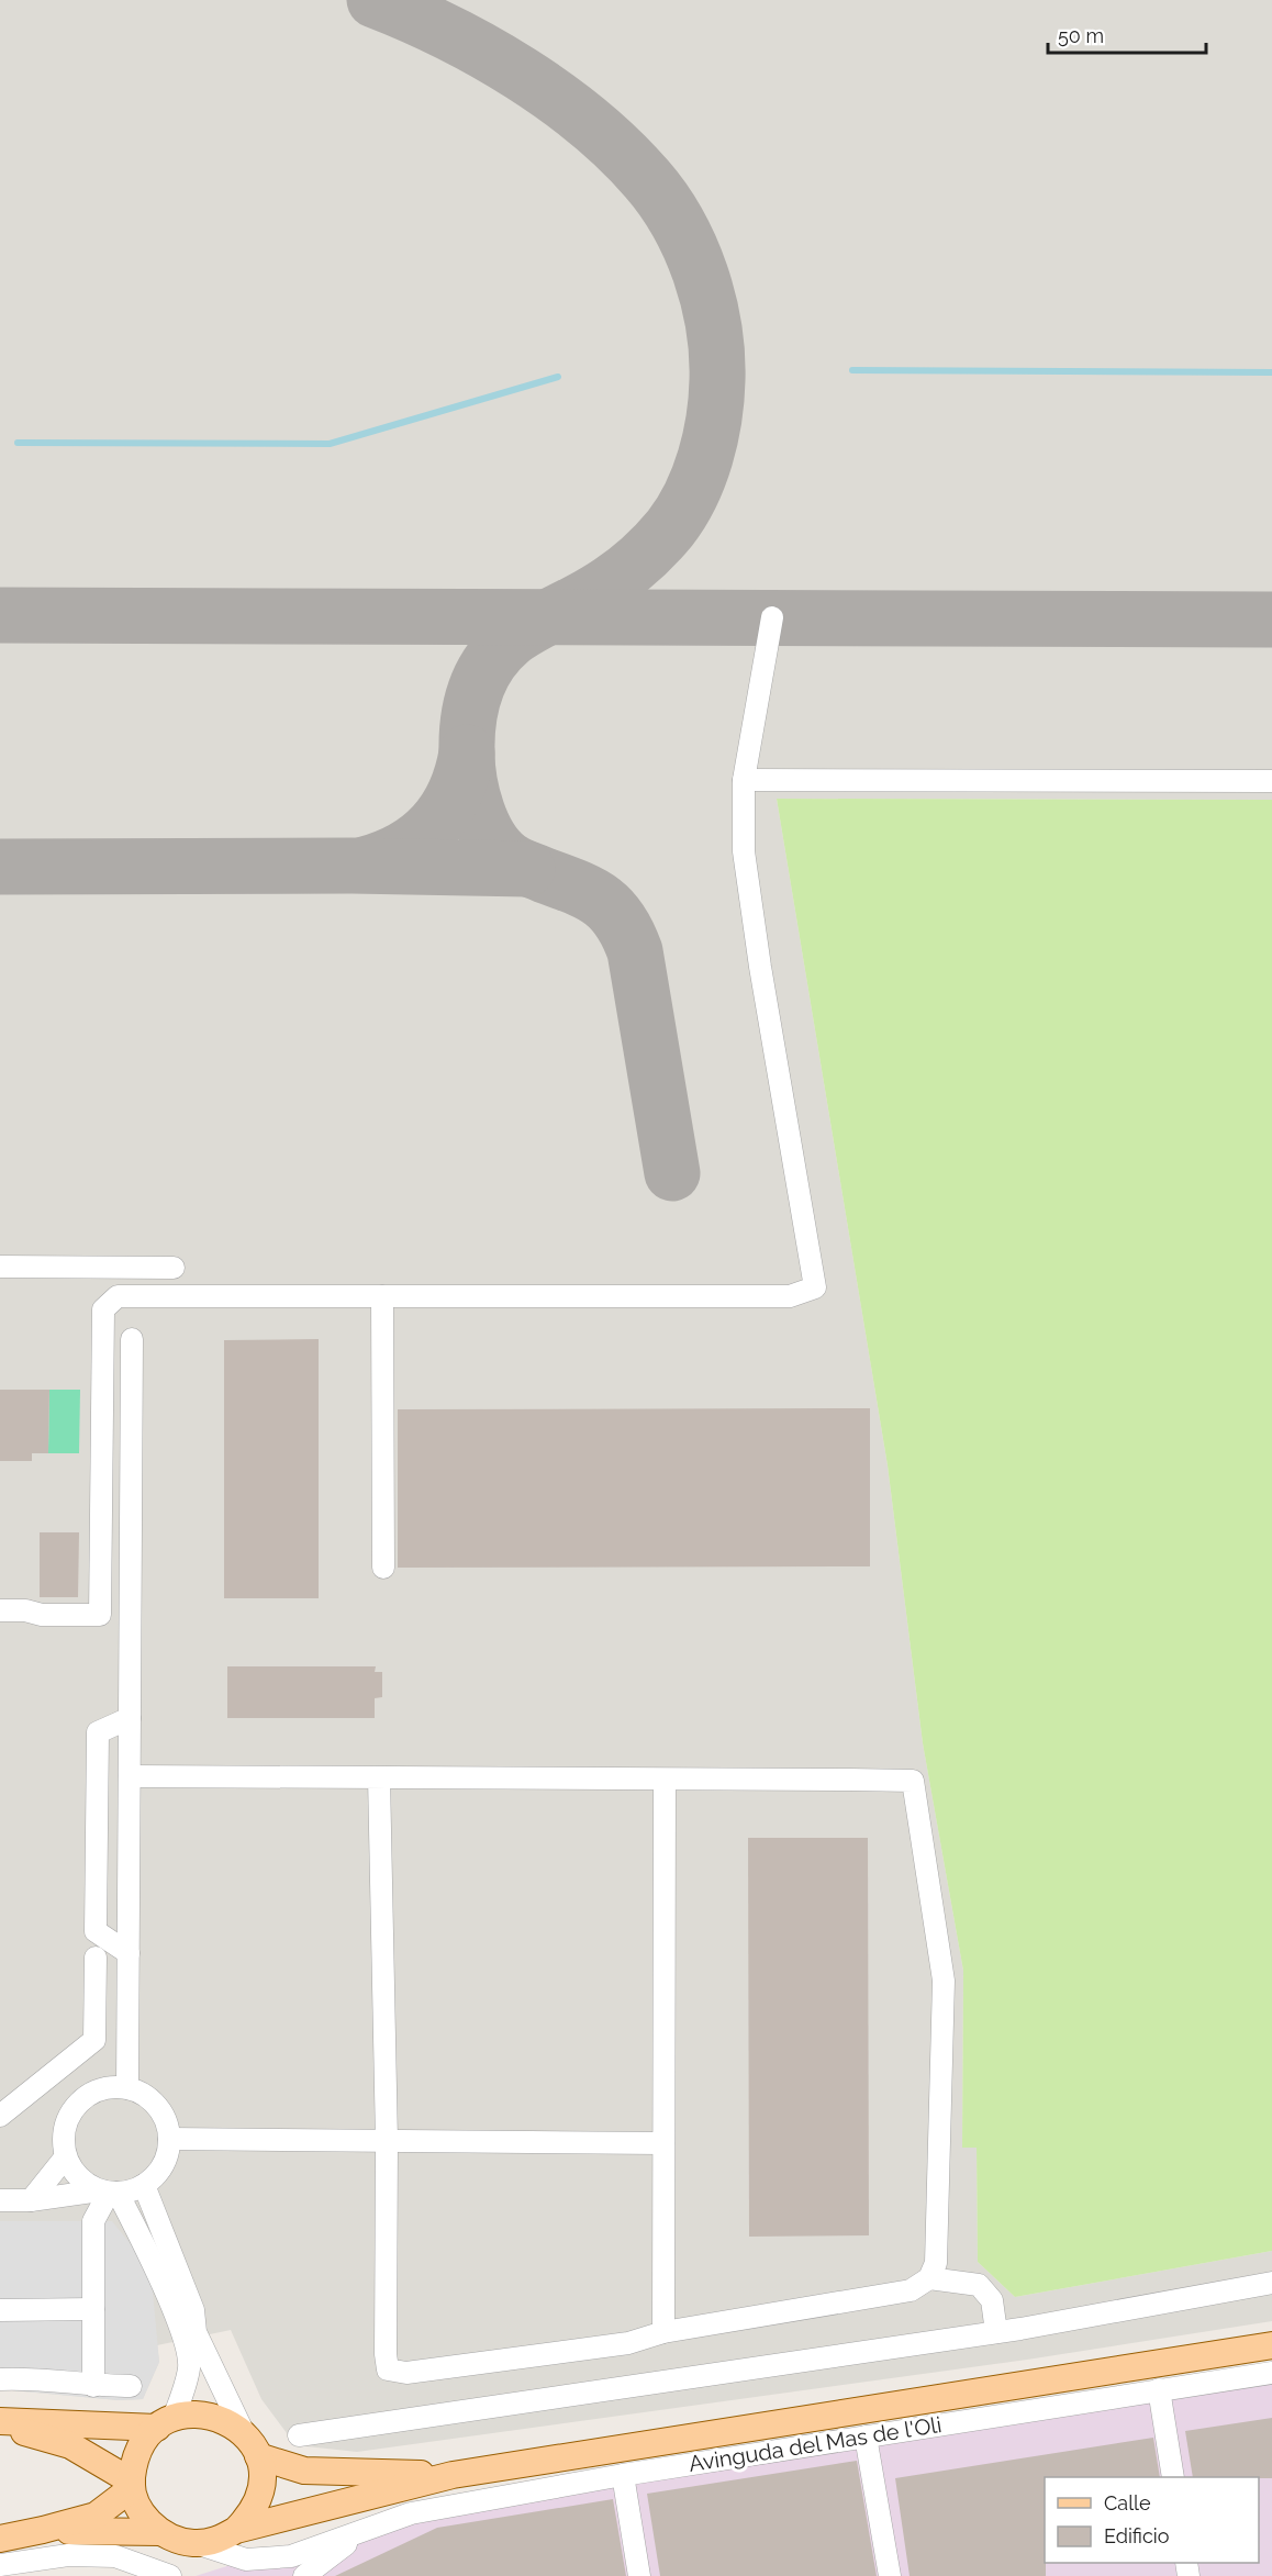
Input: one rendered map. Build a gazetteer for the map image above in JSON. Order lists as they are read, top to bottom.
{
  "streets": {
    "street": ["Avinguda del Mas de l'Oli"]
  },
  "legend": ["Calle", "Edificio"],
  "scale_bar": "50 m"
}
